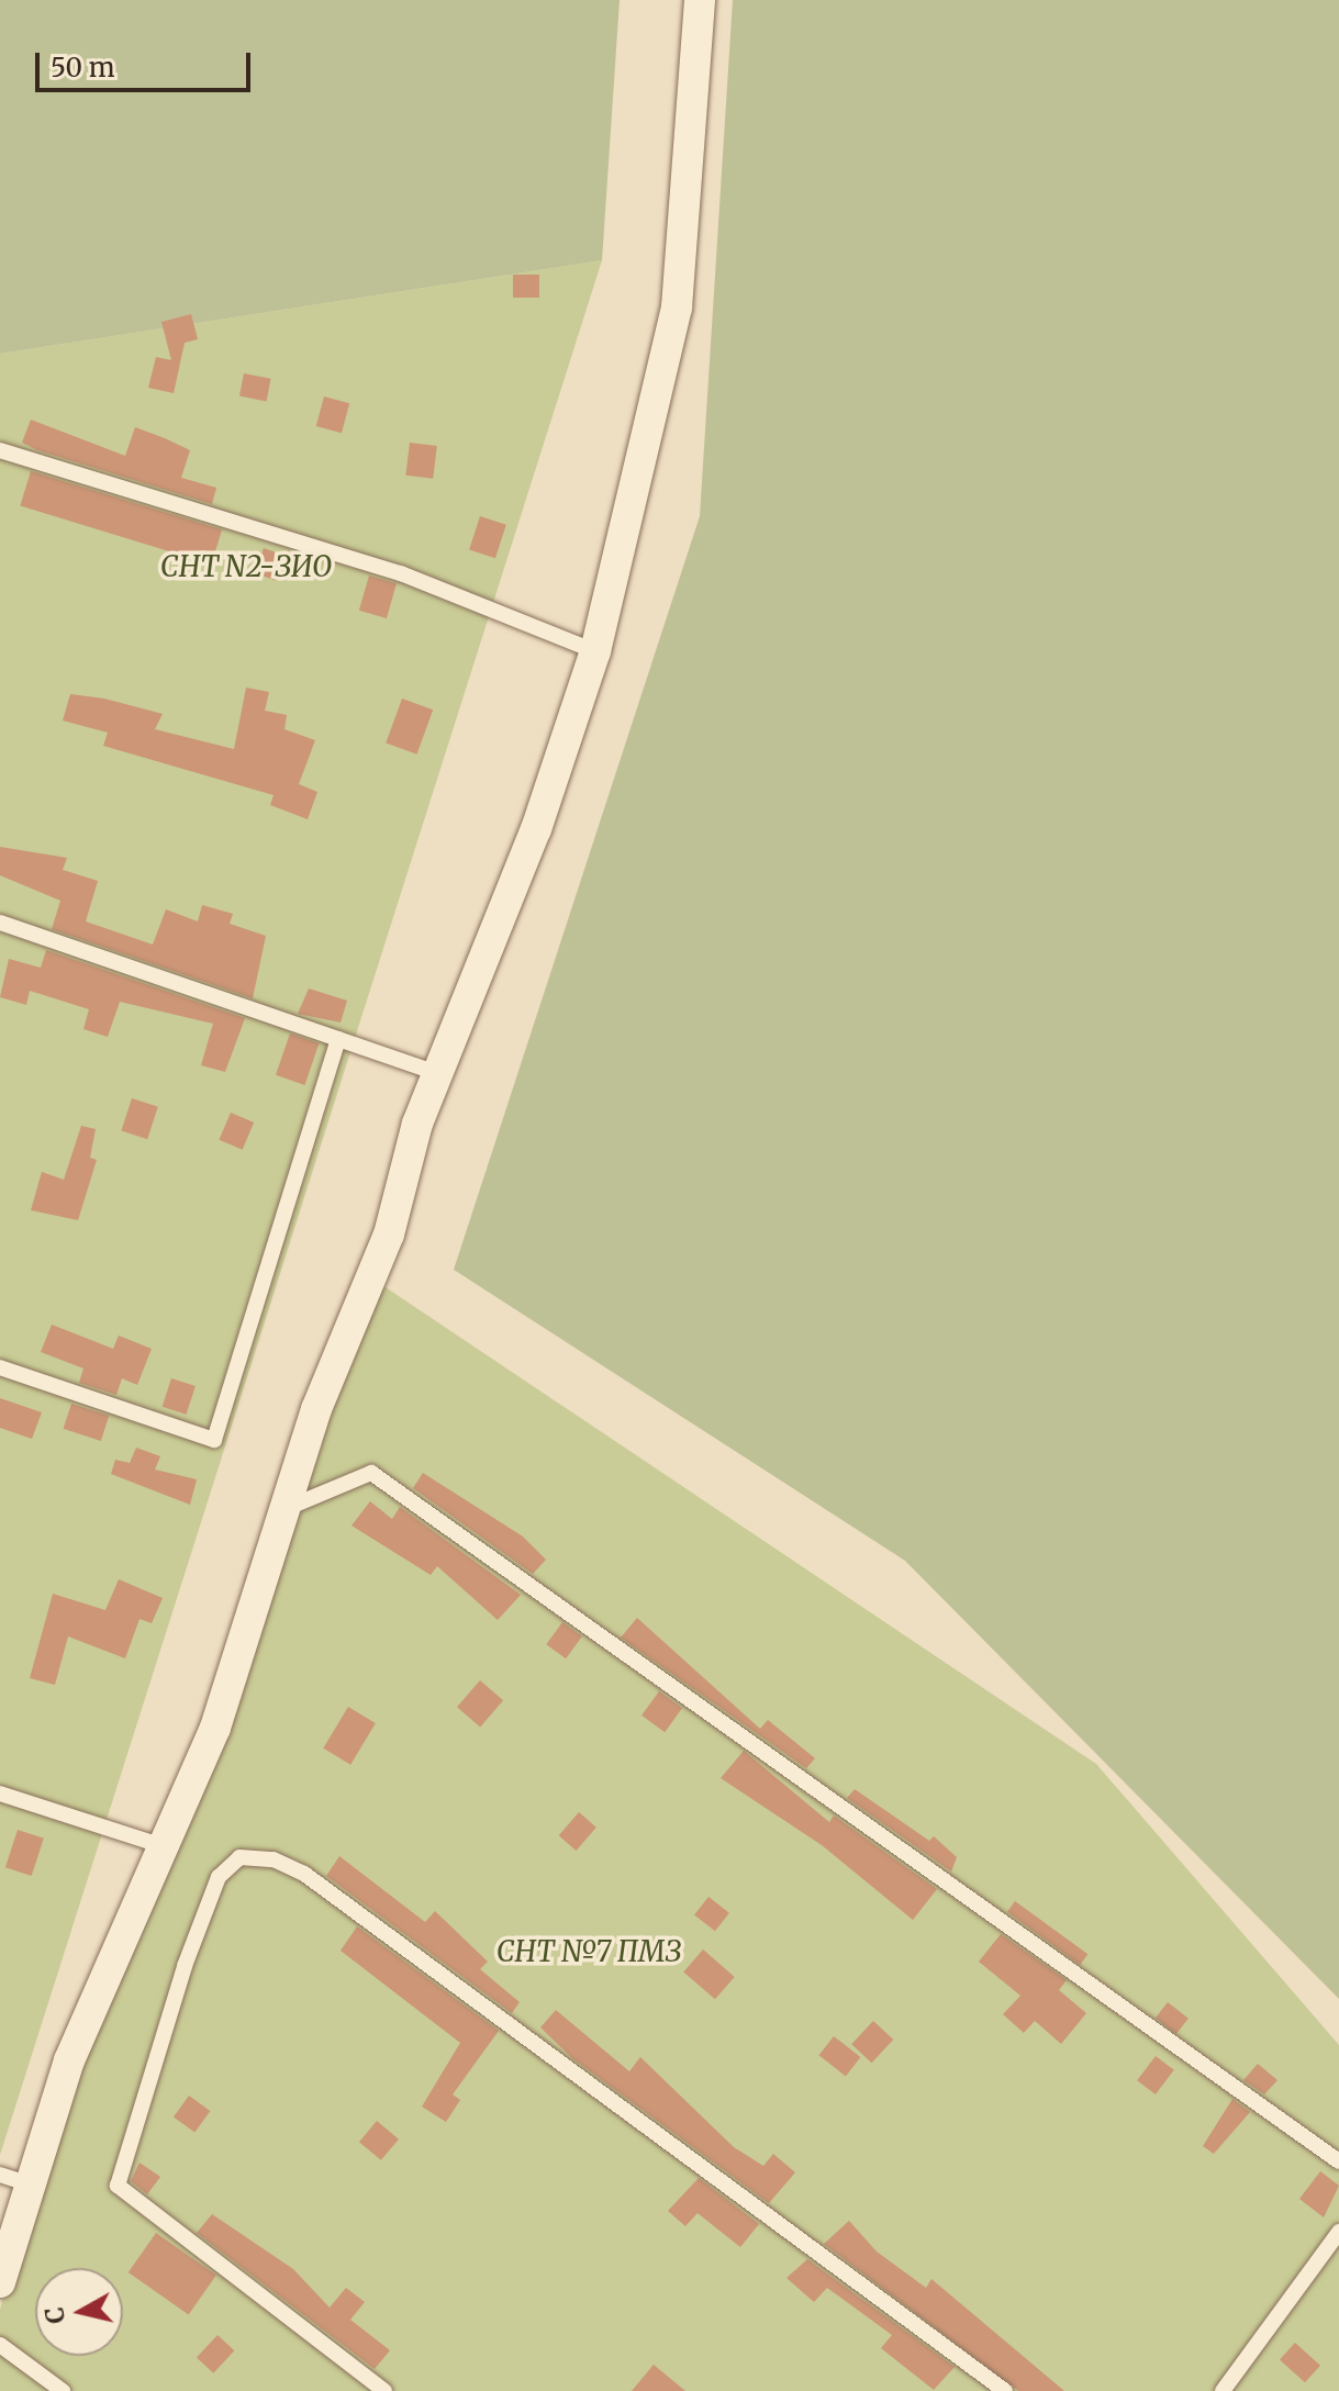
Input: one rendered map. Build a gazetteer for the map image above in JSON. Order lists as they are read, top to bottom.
{
  "parks": ["СНТ N2-ЗИО", "СНТ №7 ПМЗ"],
  "scale_bar": "50 m",
  "north": "left"
}
